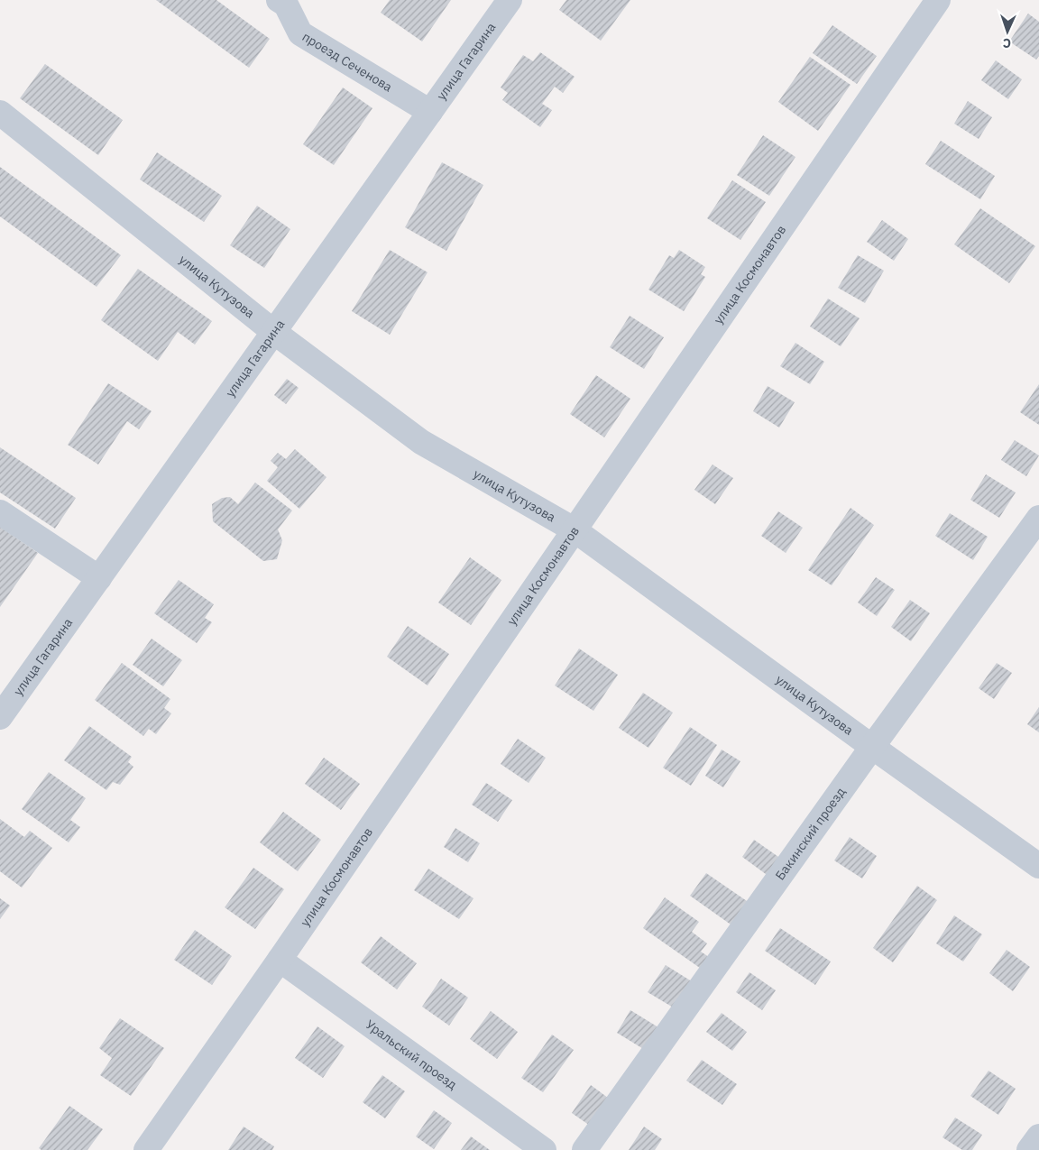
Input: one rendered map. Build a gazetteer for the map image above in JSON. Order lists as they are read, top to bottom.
{
  "streets": {
    "street": [
      "улица Гагарина",
      "проезд Сеченова",
      "улица Космонавтов",
      "улица Кутузова",
      "Бакинский проезд",
      "Уральский проезд"
    ]
  },
  "crossings": [
    ["улица Гагарина", "проезд Сеченова"],
    ["улица Гагарина", "улица Кутузова"],
    ["улица Космонавтов", "улица Кутузова"],
    ["улица Космонавтов", "Уральский проезд"],
    ["улица Кутузова", "Бакинский проезд"]
  ],
  "north": "bottom"
}
